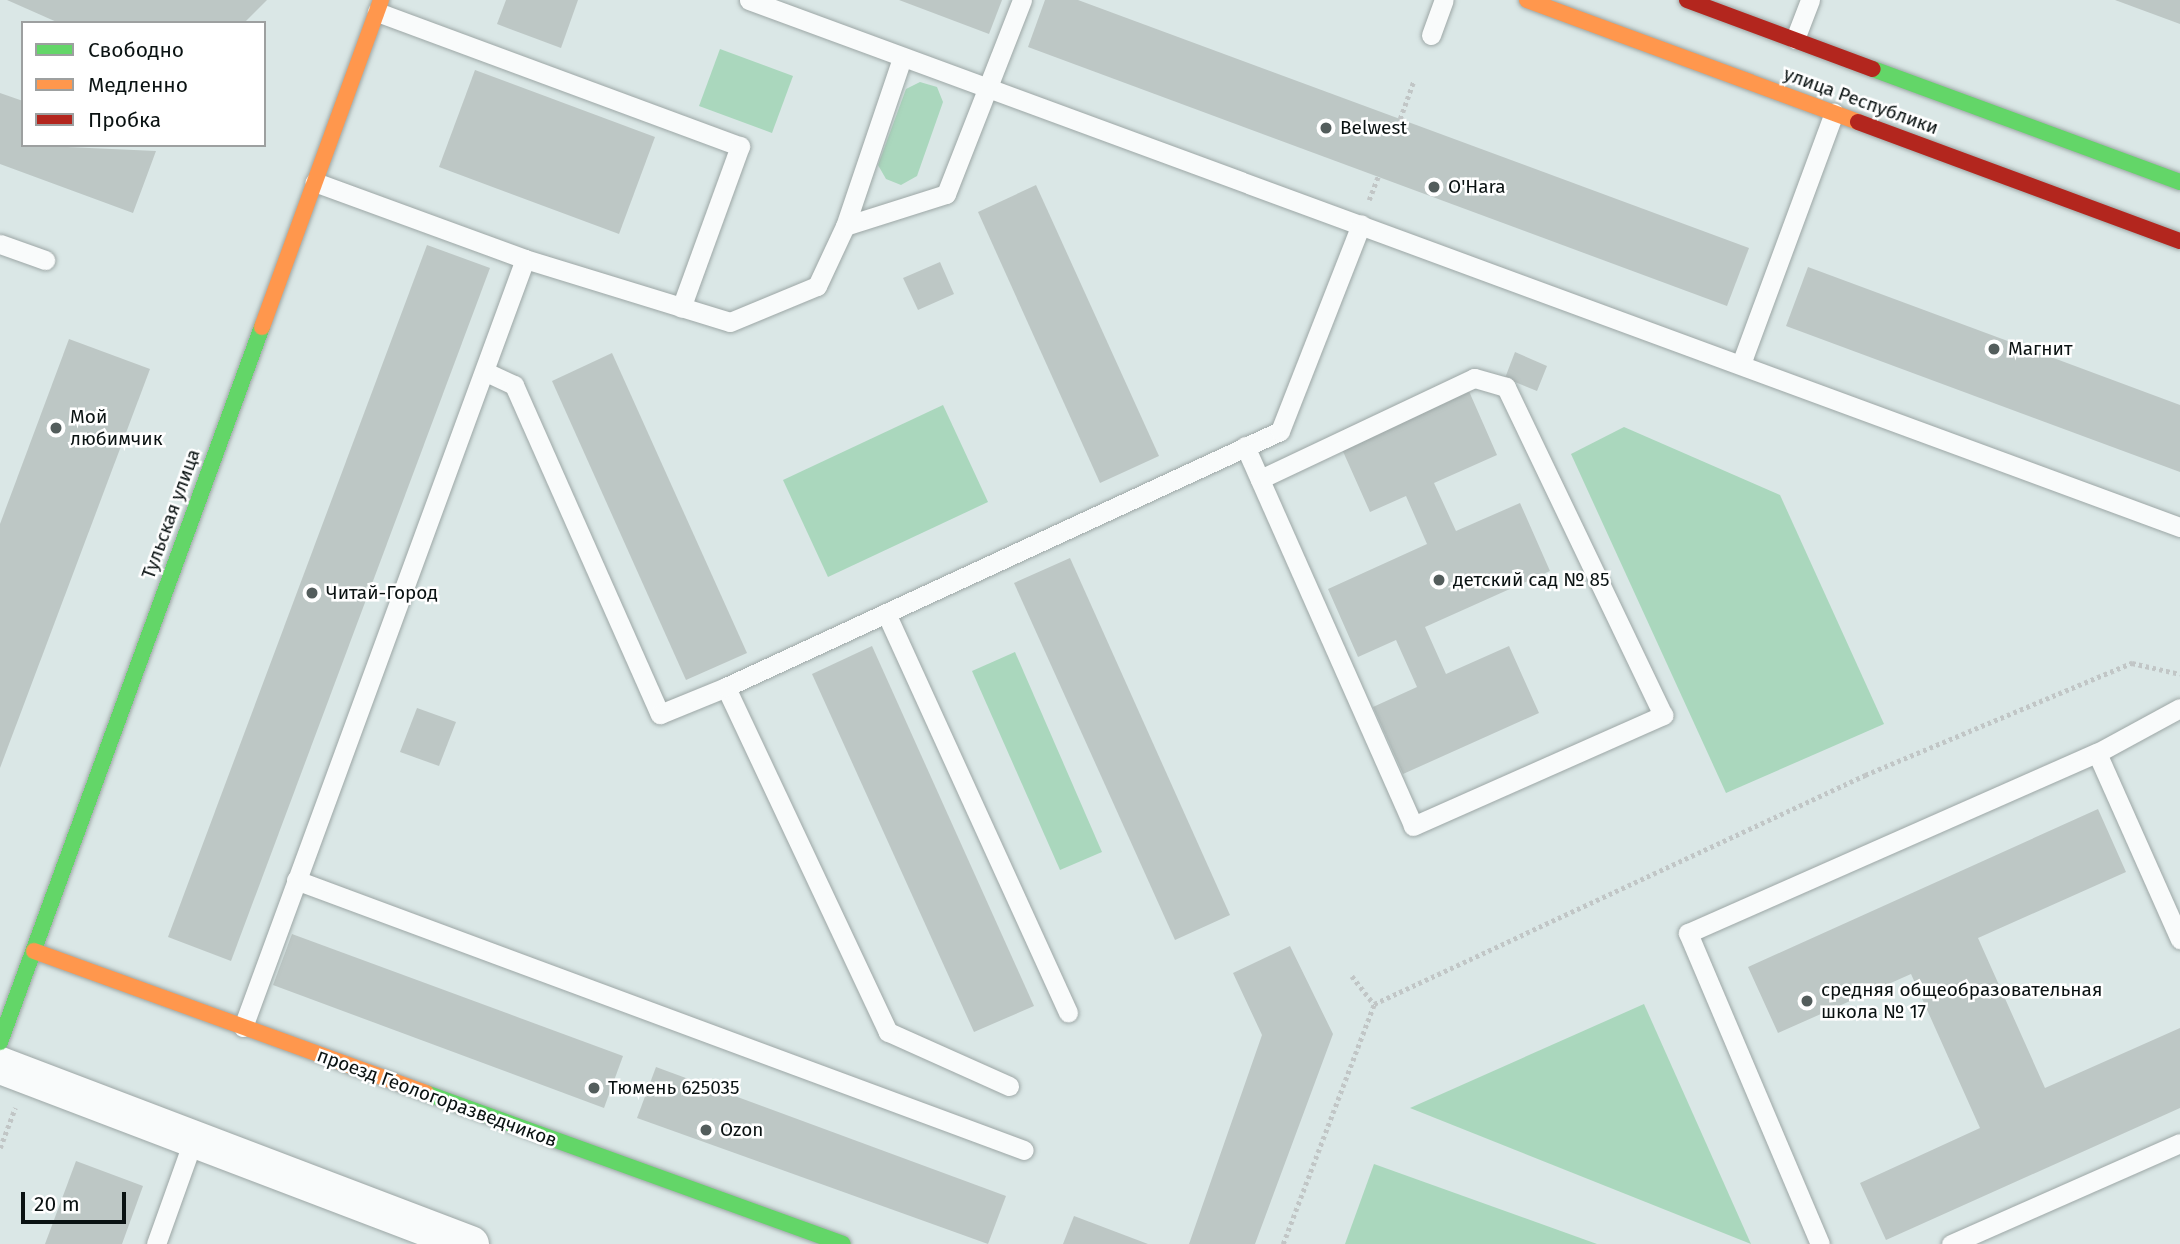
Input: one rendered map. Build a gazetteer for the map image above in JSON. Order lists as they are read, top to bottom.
{
  "streets": {
    "street": ["улица Республики", "Тульская улица", "проезд Геологоразведчиков"]
  },
  "crossings": [
    ["Тульская улица", "проезд Геологоразведчиков"]
  ],
  "places": [
    "Belwest",
    "O'Hara",
    "Магнит",
    "Мой любимчик",
    "детский сад № 85",
    "Читай-Город",
    "средняя общеобразовательная школа № 17",
    "Тюмень 625035",
    "Ozon"
  ],
  "legend": ["Свободно", "Медленно", "Пробка"],
  "scale_bar": "20 m"
}
